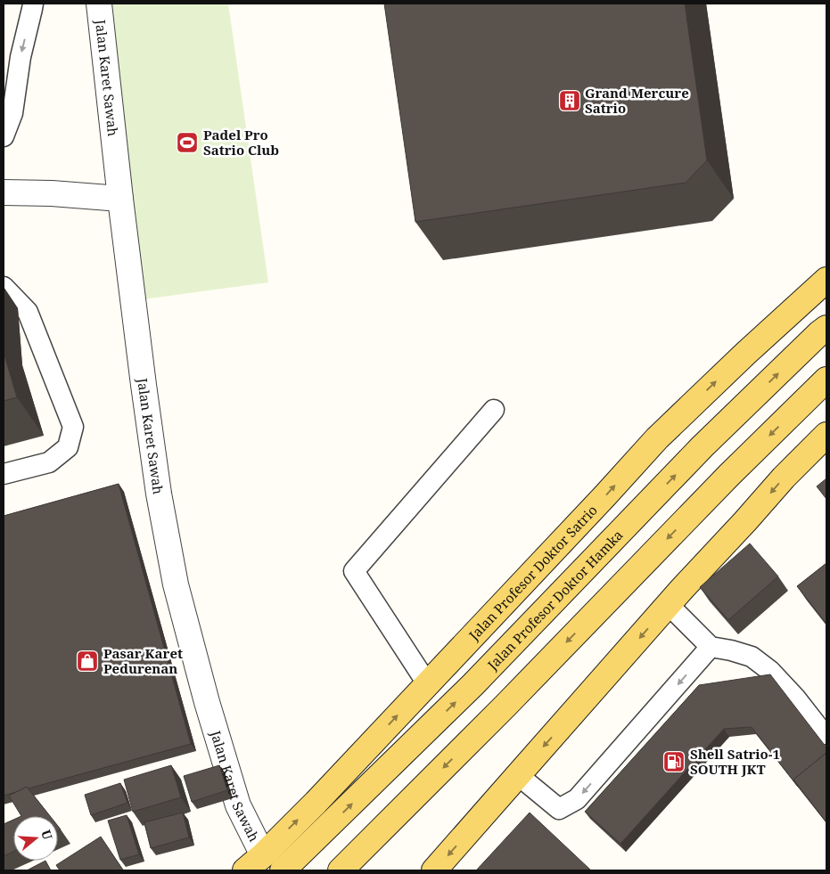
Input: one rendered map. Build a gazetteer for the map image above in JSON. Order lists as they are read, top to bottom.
{
  "streets": {
    "main road": ["Jalan Profesor Doktor Satrio", "Jalan Profesor Doktor Hamka"],
    "street": ["Jalan Karet Sawah"]
  },
  "crossings": [
    ["Jalan Karet Sawah", "Jalan Profesor Doktor Satrio"]
  ],
  "places": {
    "building": ["Grand Mercure Satrio"],
    "sports": ["Padel Pro Satrio Club"],
    "shop": ["Pasar Karet Pedurenan"],
    "fuel station": ["Shell Satrio-1 SOUTH JKT"]
  },
  "north": "right"
}
